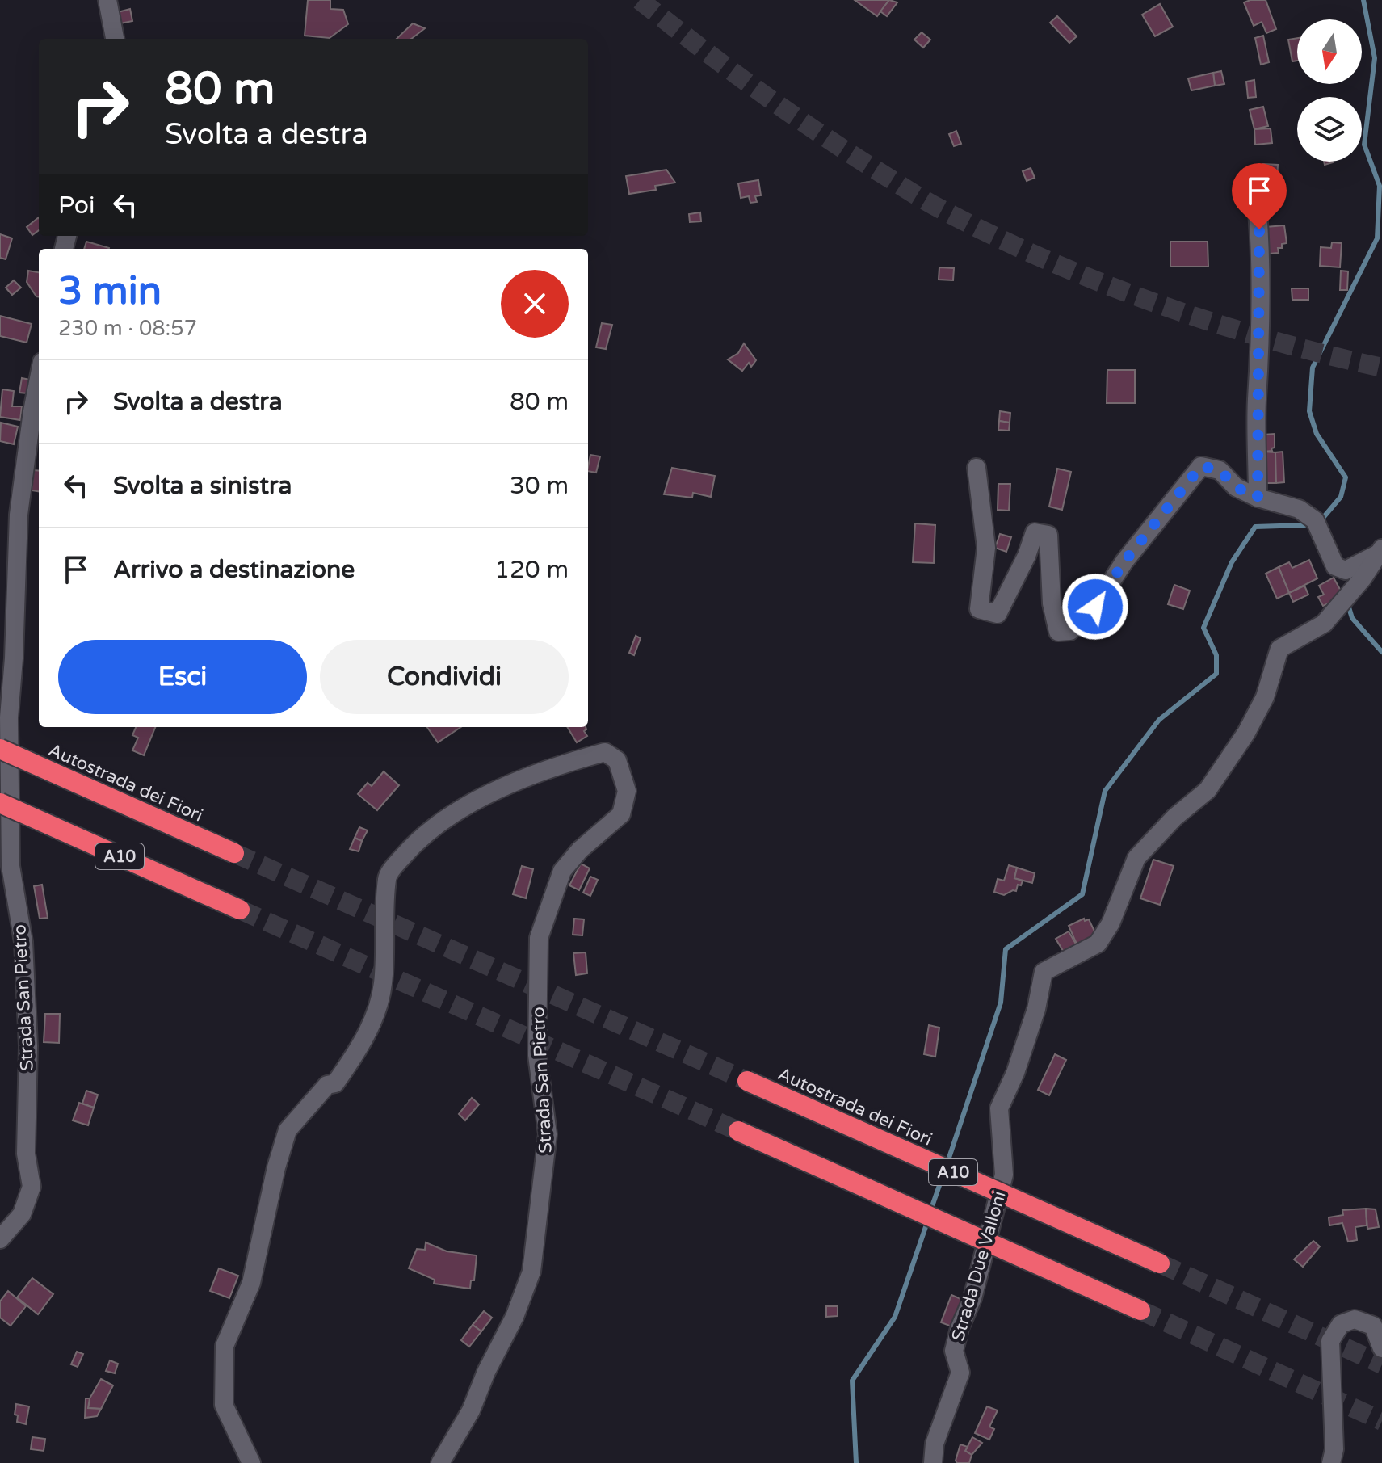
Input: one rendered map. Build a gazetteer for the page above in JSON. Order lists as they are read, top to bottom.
{
  "streets": {
    "highway": ["Autostrada dei Fiori", "A10"],
    "street": ["Strada San Pietro", "Strada Due Valloni"]
  },
  "north": "bottom",
  "page": {
    "turn": ["80 m", "Svolta a destra"],
    "then": "Poi",
    "heading": ["3 min", "230 m · 08:57"],
    "list": [
      {
        "name": "Svolta a destra",
        "value": "80 m"
      },
      {
        "name": "Svolta a sinistra",
        "value": "30 m"
      },
      {
        "name": "Arrivo a destinazione",
        "value": "120 m"
      }
    ],
    "buttons": ["Esci", "Condividi"]
  }
}
